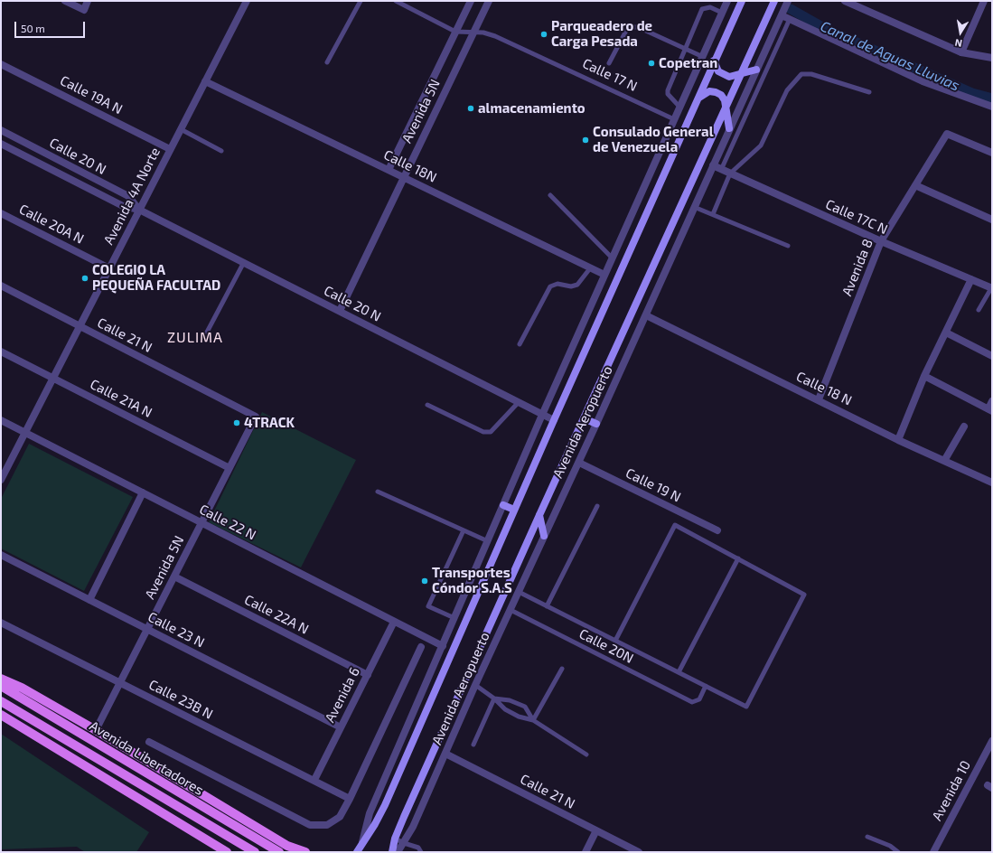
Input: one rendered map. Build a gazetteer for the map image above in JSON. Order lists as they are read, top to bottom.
{
  "streets": {
    "main road": ["Avenida Aeropuerto", "Avenida Libertadores"],
    "street": [
      "Calle 19A N",
      "Avenida 5N",
      "Calle 20 N",
      "Calle 18N",
      "Avenida 4A Norte",
      "Calle 17C N",
      "Calle 20A N",
      "Avenida 8",
      "Calle 21 N",
      "Calle 18 N",
      "Calle 21A N",
      "Calle 19 N",
      "Calle 22 N",
      "Calle 22A N",
      "Calle 23 N",
      "Avenida 6",
      "Calle 23B N",
      "Avenida 10"
    ],
    "lane": ["Calle 17 N", "Calle 20N"]
  },
  "crossings": [
    ["Calle 17 N", "Avenida 5N"],
    ["Calle 17 N", "Avenida Aeropuerto"],
    ["Calle 19A N", "Avenida 4A Norte"],
    ["Avenida 5N", "Calle 20 N"],
    ["Avenida 5N", "Calle 18N"],
    ["Avenida 5N", "Calle 21 N"],
    ["Avenida 5N", "Calle 21A N"],
    ["Avenida 5N", "Calle 22 N"],
    ["Avenida 5N", "Calle 22A N"],
    ["Avenida 5N", "Calle 23 N"],
    ["Avenida 5N", "Calle 23B N"],
    ["Calle 20 N", "Avenida 4A Norte"],
    ["Calle 20 N", "Avenida Aeropuerto"],
    ["Calle 18N", "Avenida 4A Norte"],
    ["Calle 18N", "Avenida Aeropuerto"],
    ["Avenida 4A Norte", "Calle 20A N"],
    ["Avenida 4A Norte", "Calle 21 N"],
    ["Avenida 4A Norte", "Calle 21A N"],
    ["Avenida 4A Norte", "Calle 22 N"],
    ["Calle 17C N", "Avenida 8"],
    ["Calle 17C N", "Avenida Aeropuerto"],
    ["Avenida 8", "Calle 18 N"],
    ["Calle 21 N", "Avenida Aeropuerto"],
    ["Calle 18 N", "Avenida Aeropuerto"],
    ["Avenida Aeropuerto", "Calle 19 N"],
    ["Avenida Aeropuerto", "Calle 22 N"],
    ["Avenida Aeropuerto", "Calle 20N"],
    ["Calle 22 N", "Avenida 6"],
    ["Calle 22A N", "Avenida 6"],
    ["Calle 23 N", "Avenida 6"],
    ["Avenida 6", "Calle 23B N"]
  ],
  "districts": ["ZULIMA"],
  "water": ["Canal de Aguas Lluvias"],
  "places": [
    "Parqueadero de Carga Pesada",
    "Copetran",
    "almacenamiento",
    "Consulado General de Venezuela",
    "COLEGIO LA PEQUEÑA FACULTAD",
    "4TRACK",
    "Transportes Cóndor S.A.S"
  ],
  "scale_bar": "50 m",
  "north": "bottom"
}
